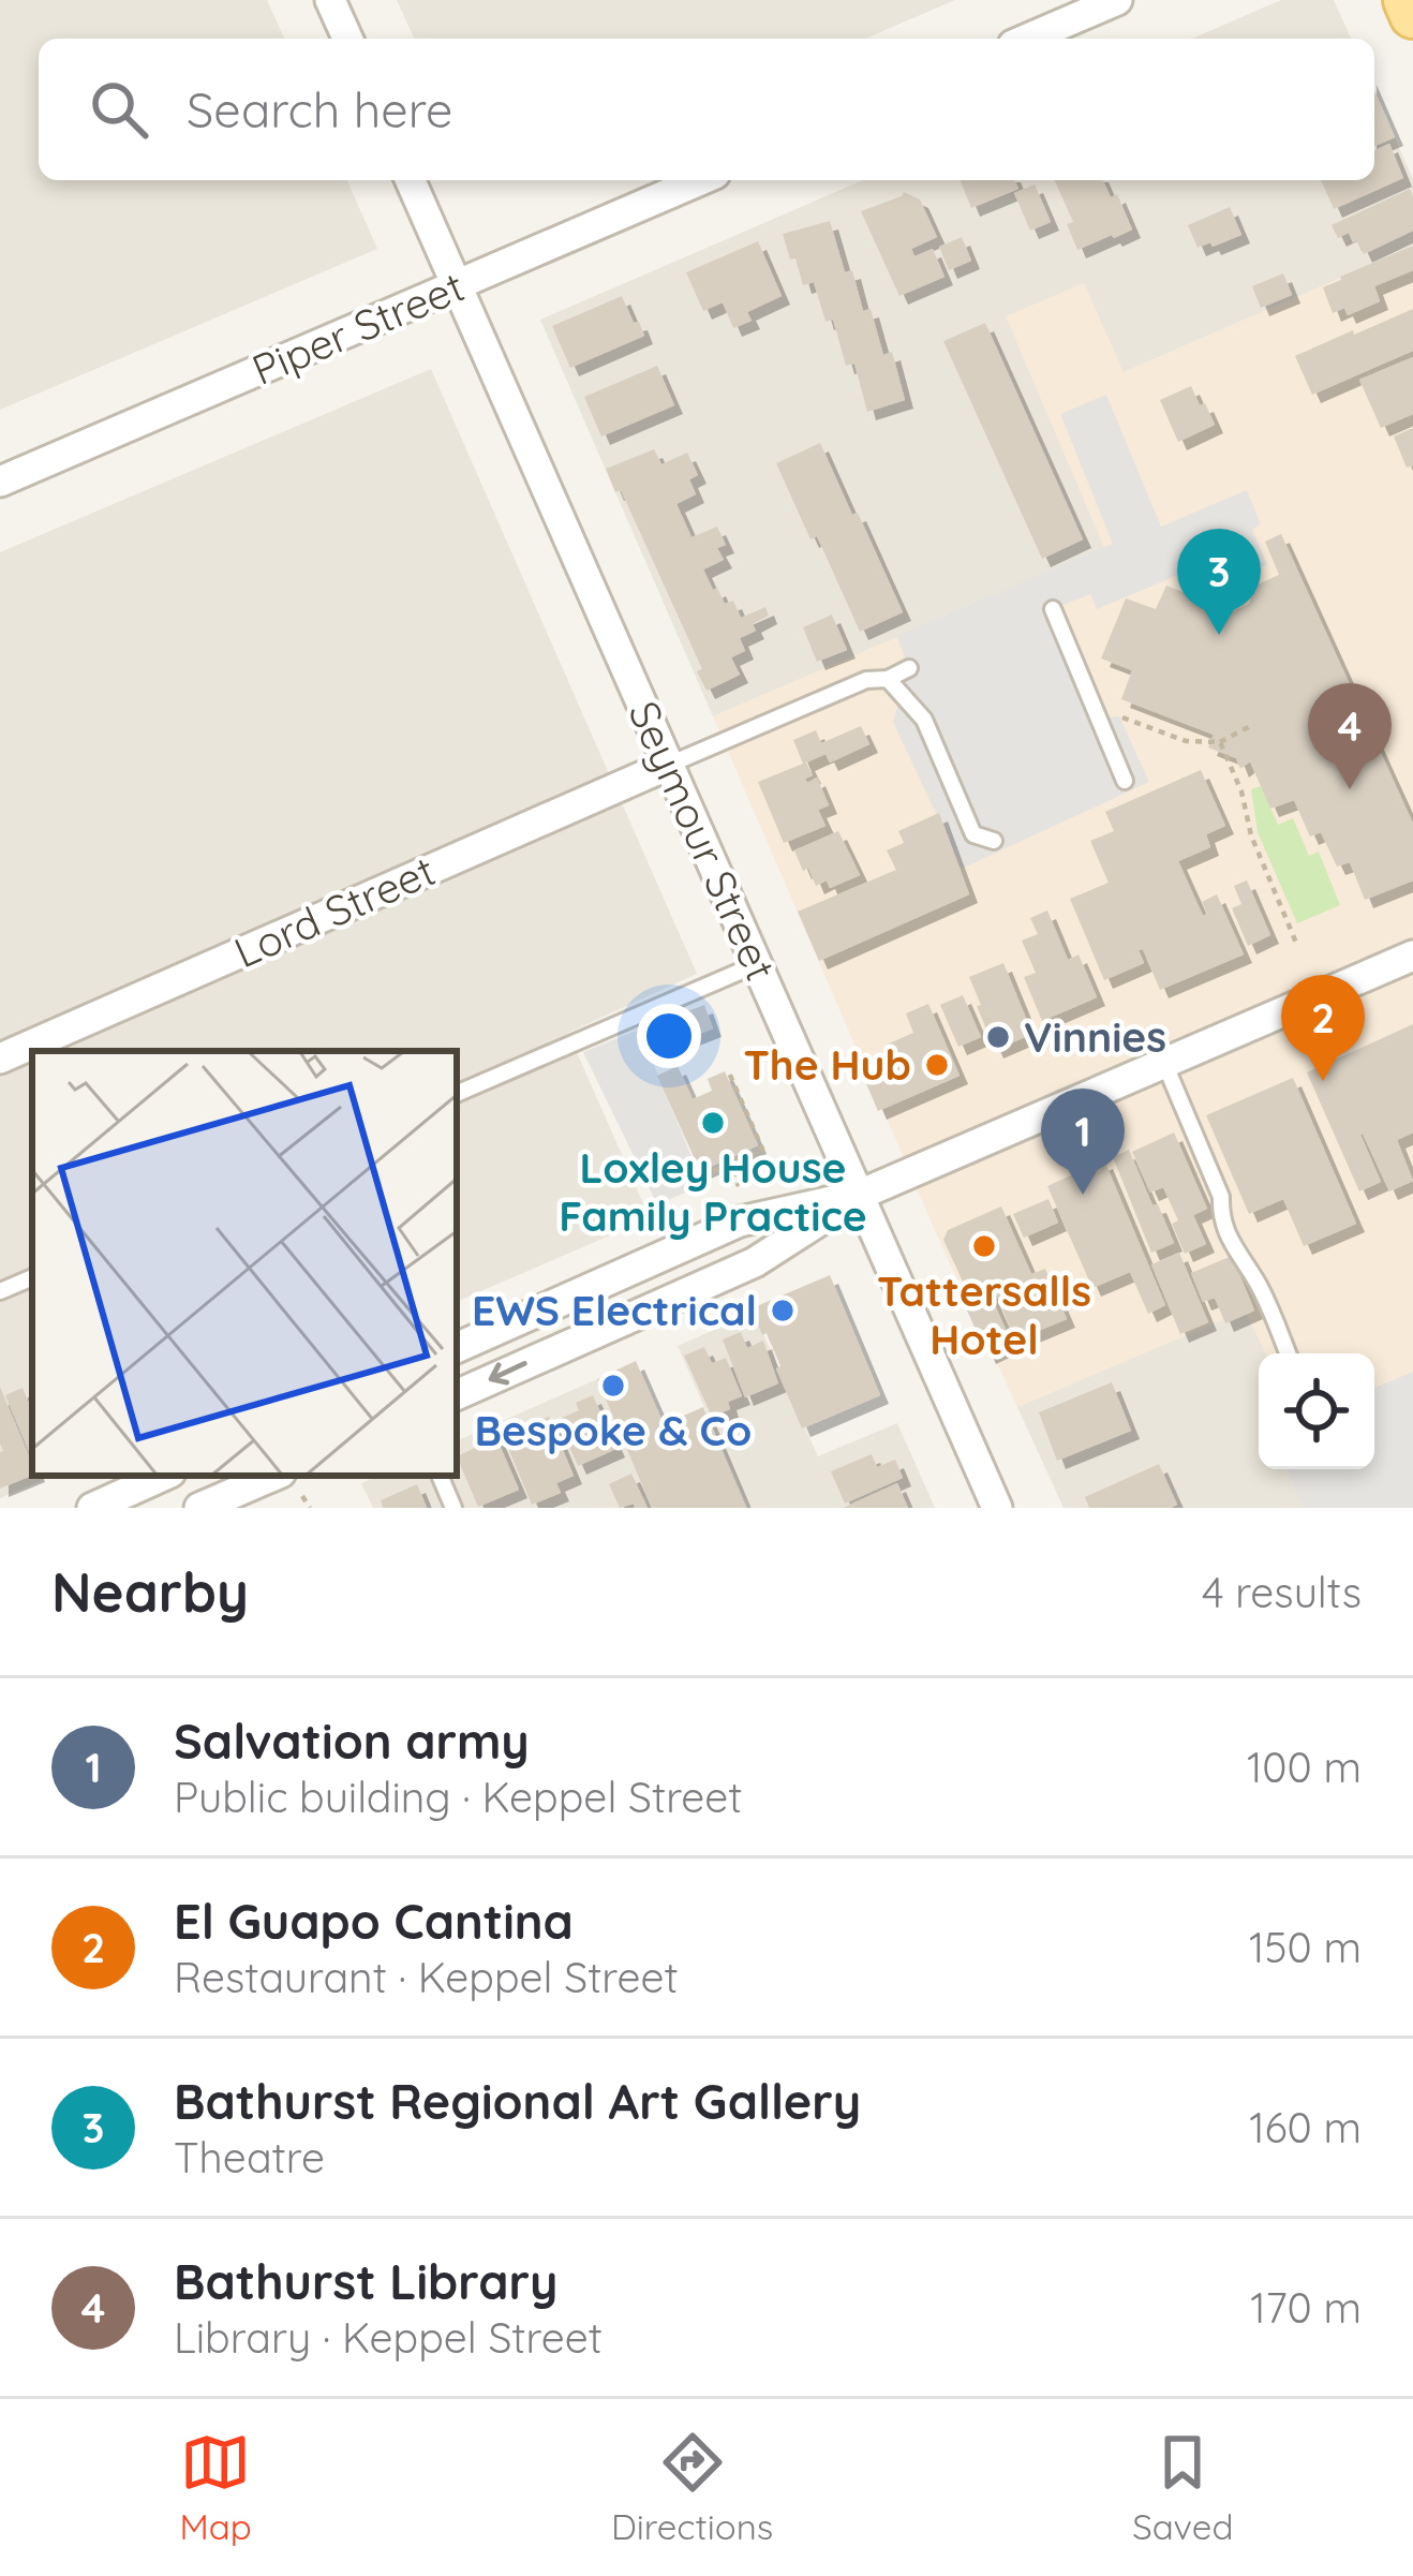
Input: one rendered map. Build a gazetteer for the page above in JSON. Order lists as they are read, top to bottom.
{
  "streets": {
    "street": ["Piper Street", "Seymour Street", "Lord Street"]
  },
  "crossings": [
    ["Piper Street", "Seymour Street"],
    ["Seymour Street", "Lord Street"]
  ],
  "places": [
    "Vinnies",
    "The Hub",
    "Loxley House Family Practice",
    "Tattersalls Hotel",
    "EWS Electrical",
    "Bespoke & Co"
  ],
  "page": {
    "search": "Search here",
    "pins": [
      "3",
      "4",
      "2",
      "1"
    ],
    "heading": ["Nearby", "4 results"],
    "list": [
      {
        "mark": "1",
        "name": "Salvation army",
        "note": "Public building · Keppel Street",
        "value": "100 m"
      },
      {
        "mark": "2",
        "name": "El Guapo Cantina",
        "note": "Restaurant · Keppel Street",
        "value": "150 m"
      },
      {
        "mark": "3",
        "name": "Bathurst Regional Art Gallery",
        "note": "Theatre",
        "value": "160 m"
      },
      {
        "mark": "4",
        "name": "Bathurst Library",
        "note": "Library · Keppel Street",
        "value": "170 m"
      }
    ],
    "nav": ["Map", "Directions", "Saved"]
  }
}
